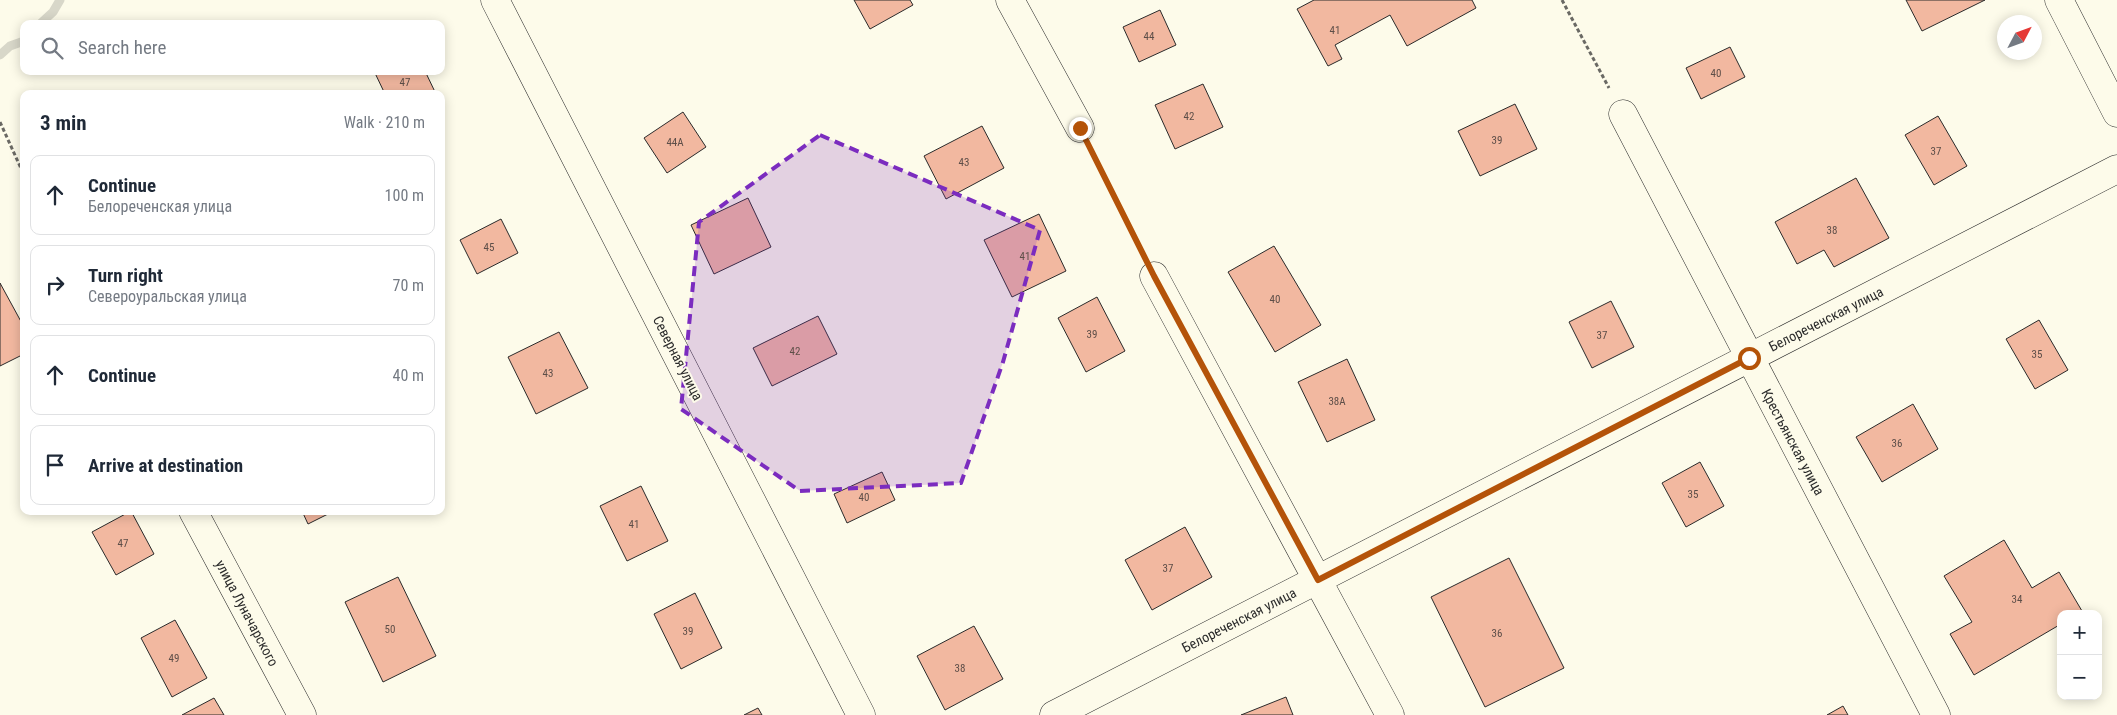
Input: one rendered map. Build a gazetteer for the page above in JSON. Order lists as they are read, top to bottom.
{
  "streets": {
    "street": [
      "Белореченская улица",
      "Северная улица",
      "Крестьянская улица",
      "улица Луначарского"
    ]
  },
  "crossings": [
    ["Белореченская улица", "Крестьянская улица"]
  ],
  "house_numbers": [
    "41",
    "44",
    "40",
    "47",
    "42",
    "39",
    "44А",
    "37",
    "43",
    "38",
    "45",
    "41",
    "40",
    "39",
    "37",
    "42",
    "35",
    "43",
    "38А",
    "36",
    "35",
    "40",
    "41",
    "47",
    "37",
    "34",
    "50",
    "39",
    "36",
    "49",
    "38"
  ],
  "north": "top right",
  "page": {
    "search": "Search here",
    "heading": ["3 min", "Walk · 210 m"],
    "list": [
      ["Continue", "Белореченская улица", "100 m"],
      ["Turn right", "Североуральская улица", "70 m"],
      ["Continue", "40 m"],
      "Arrive at destination"
    ],
    "map_buttons": ["+", "−"]
  }
}
